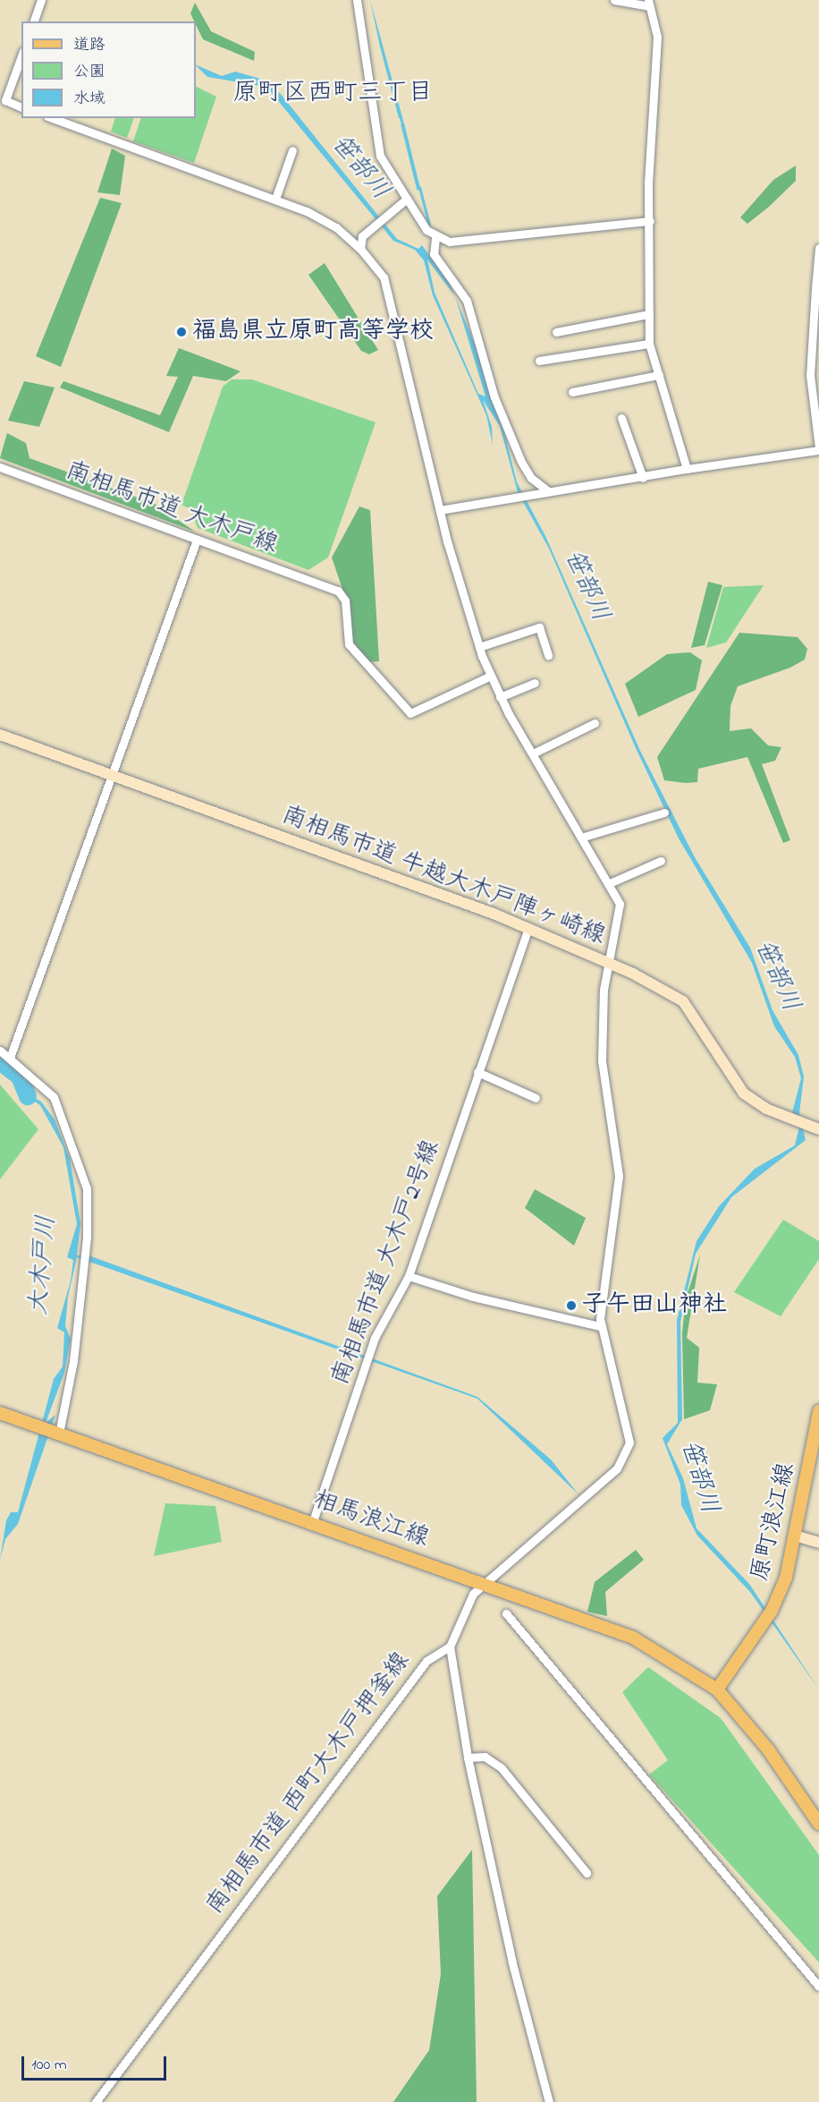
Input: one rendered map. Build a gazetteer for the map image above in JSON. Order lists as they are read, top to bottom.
{
  "streets": {
    "main road": ["相馬浪江線", "原町浪江線"],
    "street": [
      "南相馬市道 大木戸線",
      "南相馬市道 牛越大木戸陣ヶ崎線",
      "南相馬市道 大木戸2号線",
      "南相馬市道 西町大木戸押釜線"
    ]
  },
  "crossings": [
    ["南相馬市道 牛越大木戸陣ヶ崎線", "南相馬市道 大木戸2号線"],
    ["南相馬市道 大木戸2号線", "相馬浪江線"],
    ["相馬浪江線", "原町浪江線"]
  ],
  "districts": ["原町区西町三丁目"],
  "water": ["笹部川", "大木戸川"],
  "places": ["福島県立原町高等学校", "子午田山神社"],
  "legend": ["道路", "公園", "水域"],
  "scale_bar": "100 m"
}
